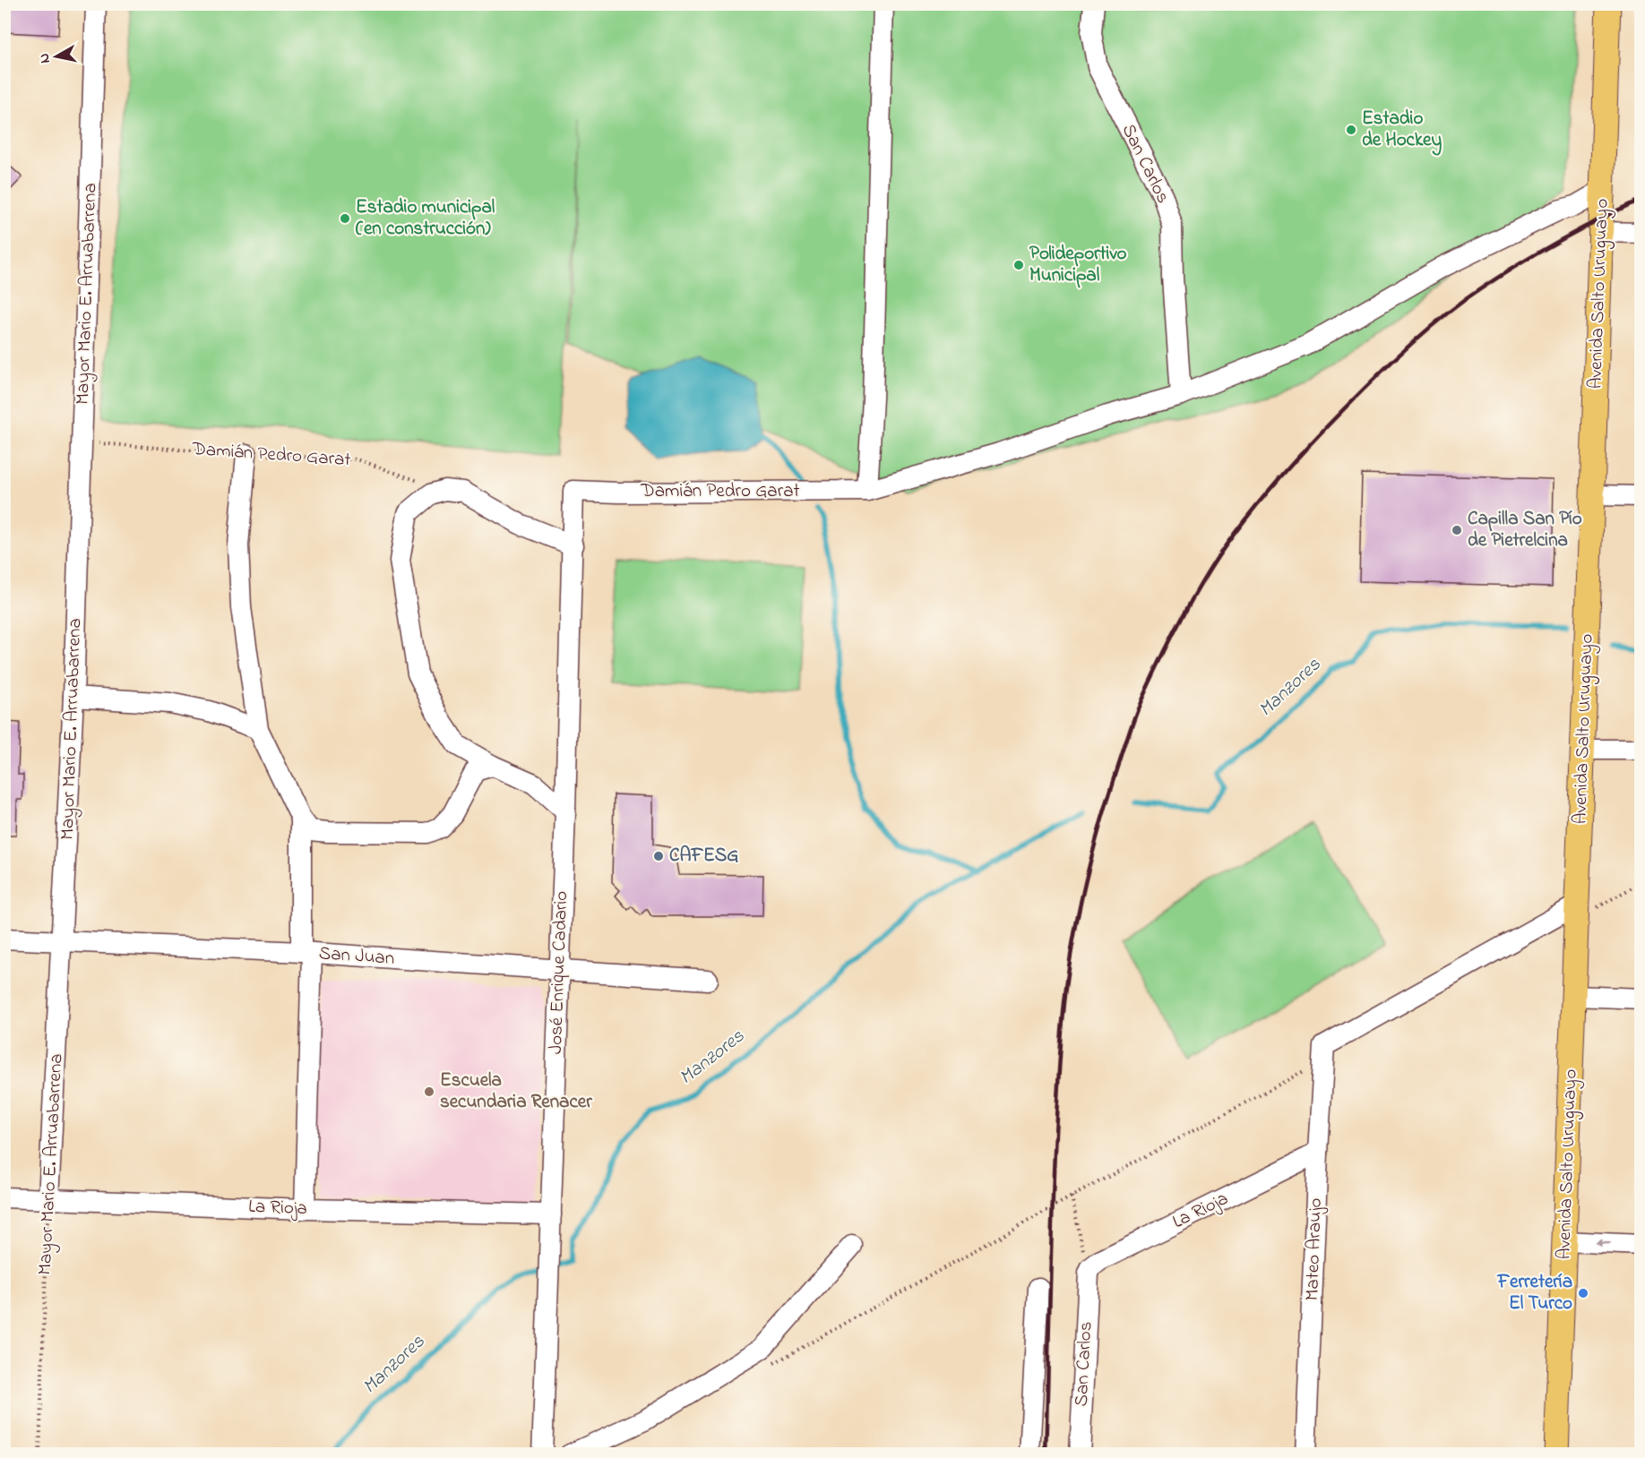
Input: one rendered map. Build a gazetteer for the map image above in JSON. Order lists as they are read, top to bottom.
{
  "streets": {
    "main road": ["Avenida Salto Uruguayo"],
    "street": [
      "San Carlos",
      "Mayor Mario E. Arruabarrena",
      "Damián Pedro Garat",
      "San Juan",
      "José Enrique Cadario",
      "La Rioja",
      "Mateo Araujo"
    ]
  },
  "crossings": [
    ["San Carlos", "Damián Pedro Garat"],
    ["San Carlos", "La Rioja"],
    ["Mayor Mario E. Arruabarrena", "Damián Pedro Garat"],
    ["Mayor Mario E. Arruabarrena", "San Juan"],
    ["Mayor Mario E. Arruabarrena", "La Rioja"],
    ["Avenida Salto Uruguayo", "Damián Pedro Garat"],
    ["Avenida Salto Uruguayo", "Mateo Araujo"],
    ["Damián Pedro Garat", "José Enrique Cadario"],
    ["San Juan", "José Enrique Cadario"],
    ["José Enrique Cadario", "La Rioja"],
    ["La Rioja", "Mateo Araujo"]
  ],
  "water": ["Manzores"],
  "places": [
    "Estadio de Hockey",
    "Estadio municipal (en construcción)",
    "Polideportivo Municipal",
    "Capilla San Pío de Pietrelcina",
    "CAFESG",
    "Escuela secundaria Renacer",
    "Ferretería El Turco"
  ],
  "north": "left"
}
